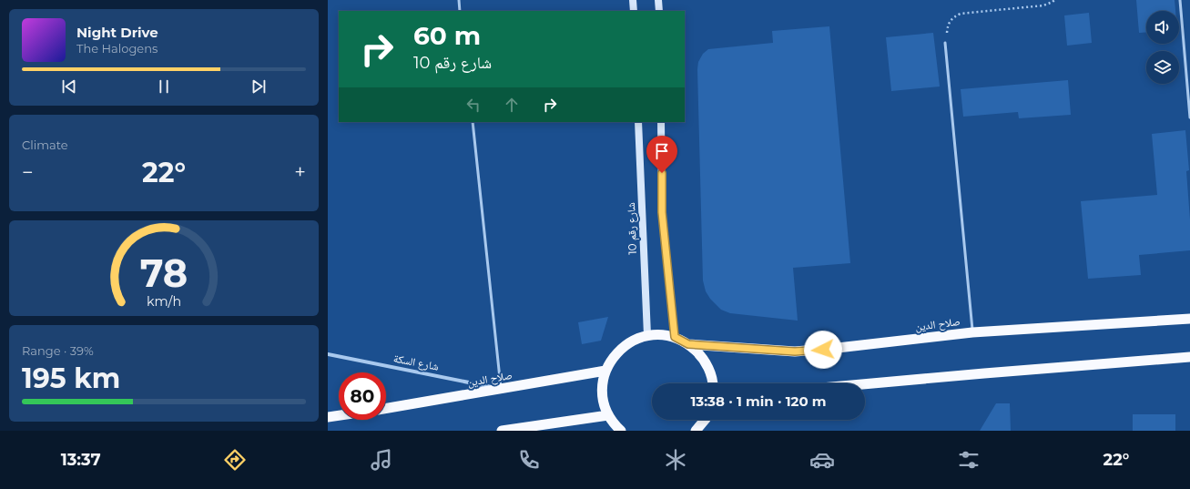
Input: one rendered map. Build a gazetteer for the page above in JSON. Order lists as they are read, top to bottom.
{
  "streets": {
    "highway": ["صلاح الدين"],
    "main road": ["شارع رقم 10"],
    "street": ["شارع السكة"]
  },
  "crossings": [
    ["صلاح الدين", "شارع السكة"]
  ],
  "page": {
    "turn": ["60 m", "شارع رقم 10"],
    "song": ["Night Drive", "The Halogens"],
    "tile": [
      "Climate",
      ["Range · 39%", "195 km"]
    ],
    "heat": ["−", "22°", "+"],
    "limit": "80",
    "trip": "13:38 · 1 min · 120 m",
    "tabs": ["13:37", "22°"],
    "gauge": ["78", "km/h"]
  }
}
